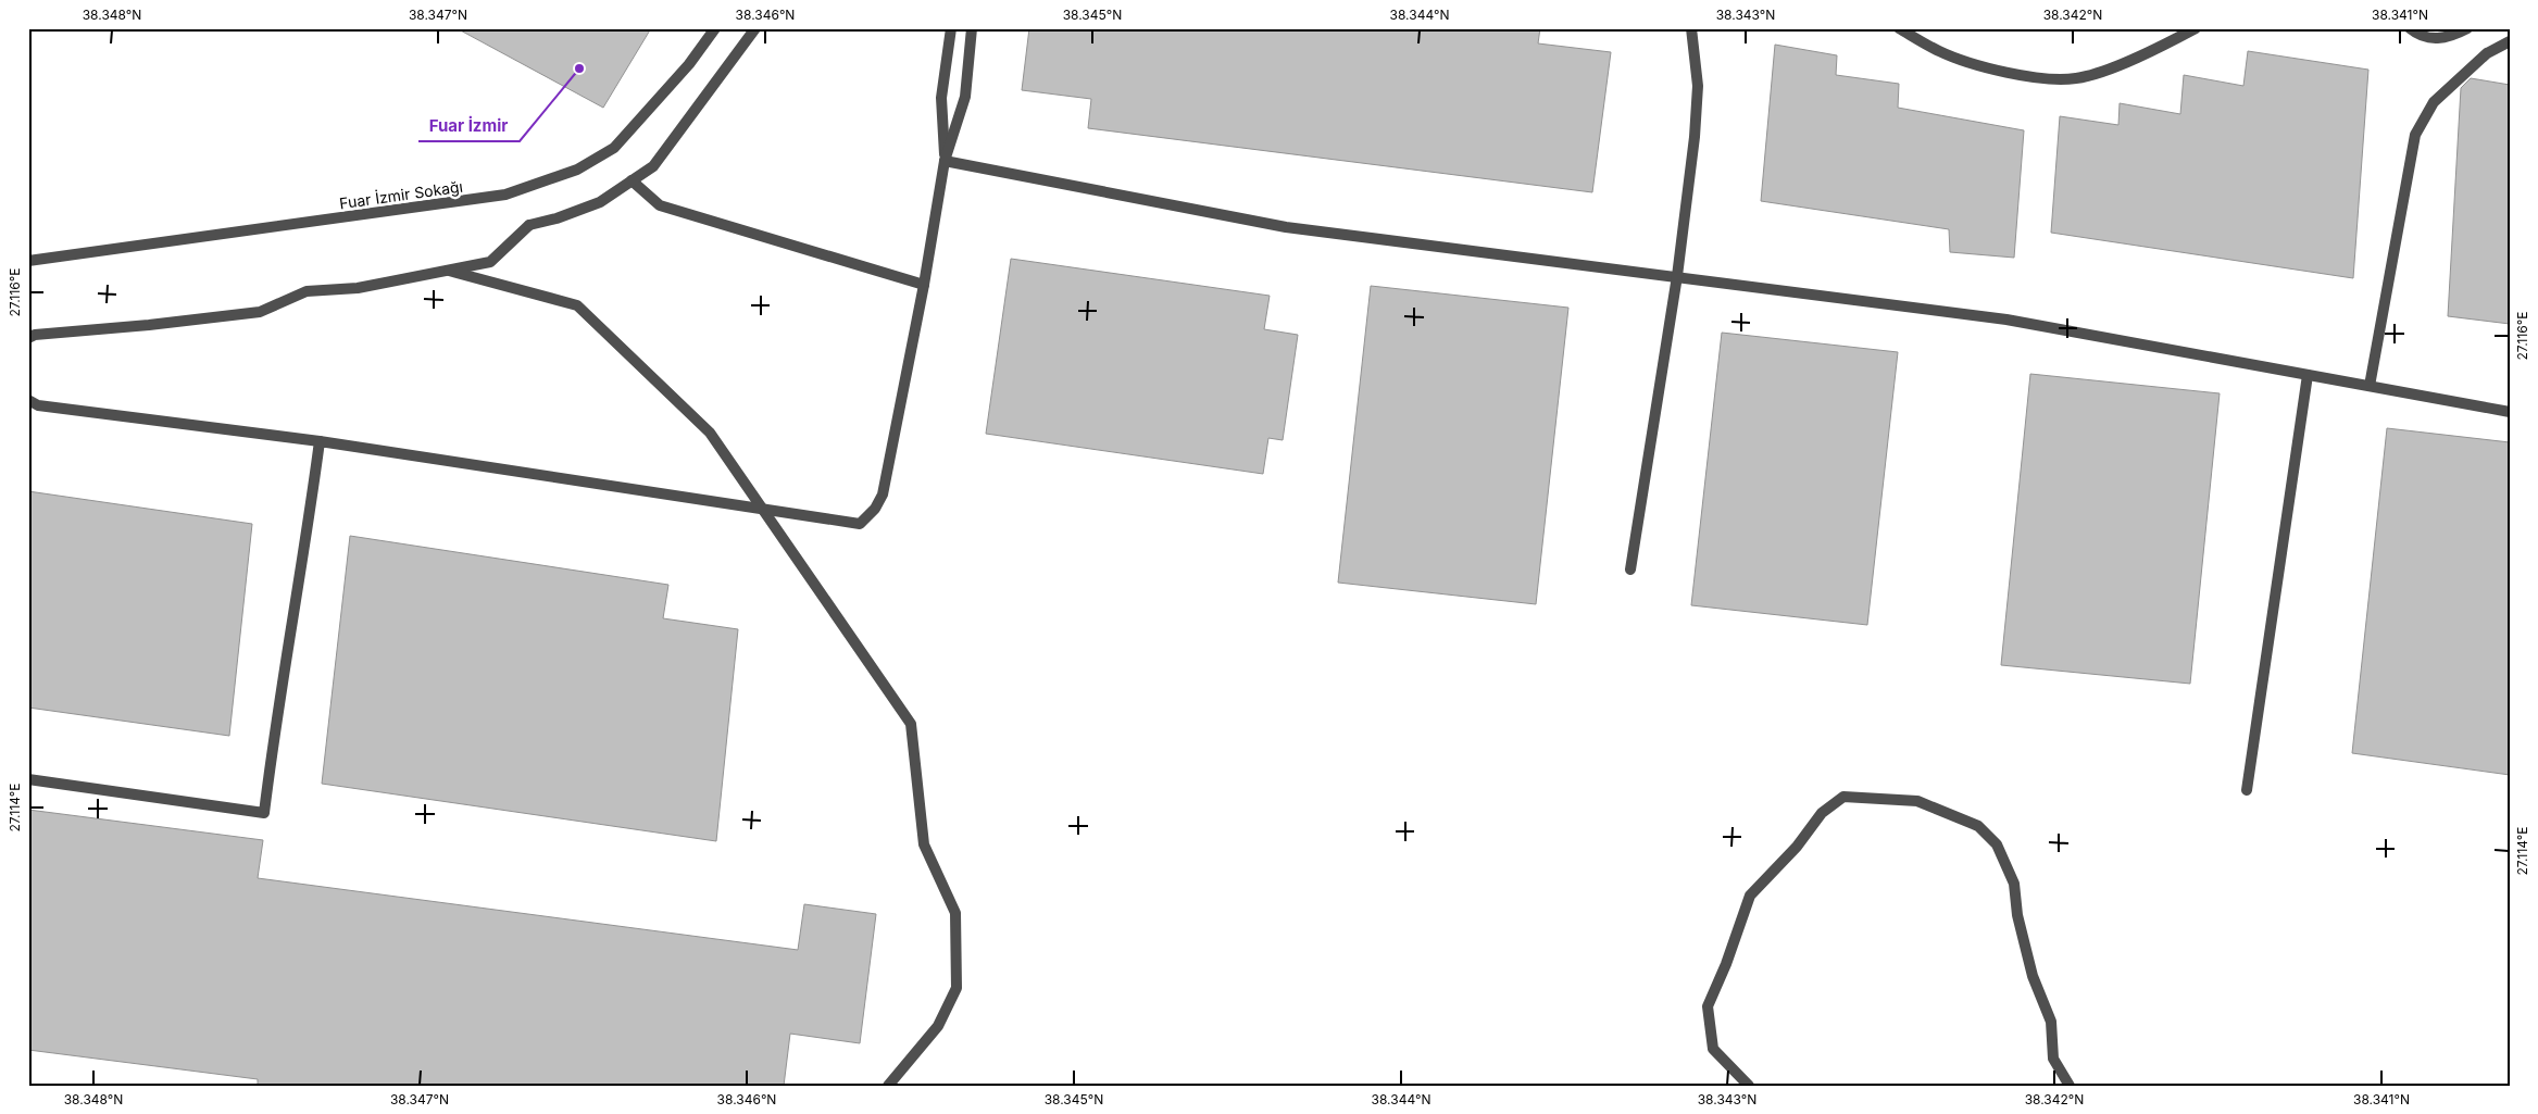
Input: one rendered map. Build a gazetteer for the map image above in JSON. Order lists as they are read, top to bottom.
{
  "streets": {
    "street": ["Fuar İzmir Sokağı"]
  },
  "places": ["Fuar İzmir"],
  "coordinates": [
    "38.348°N",
    "38.347°N",
    "38.346°N",
    "38.345°N",
    "38.344°N",
    "38.343°N",
    "38.342°N",
    "38.341°N",
    "27.116°E",
    "27.114°E"
  ]
}
